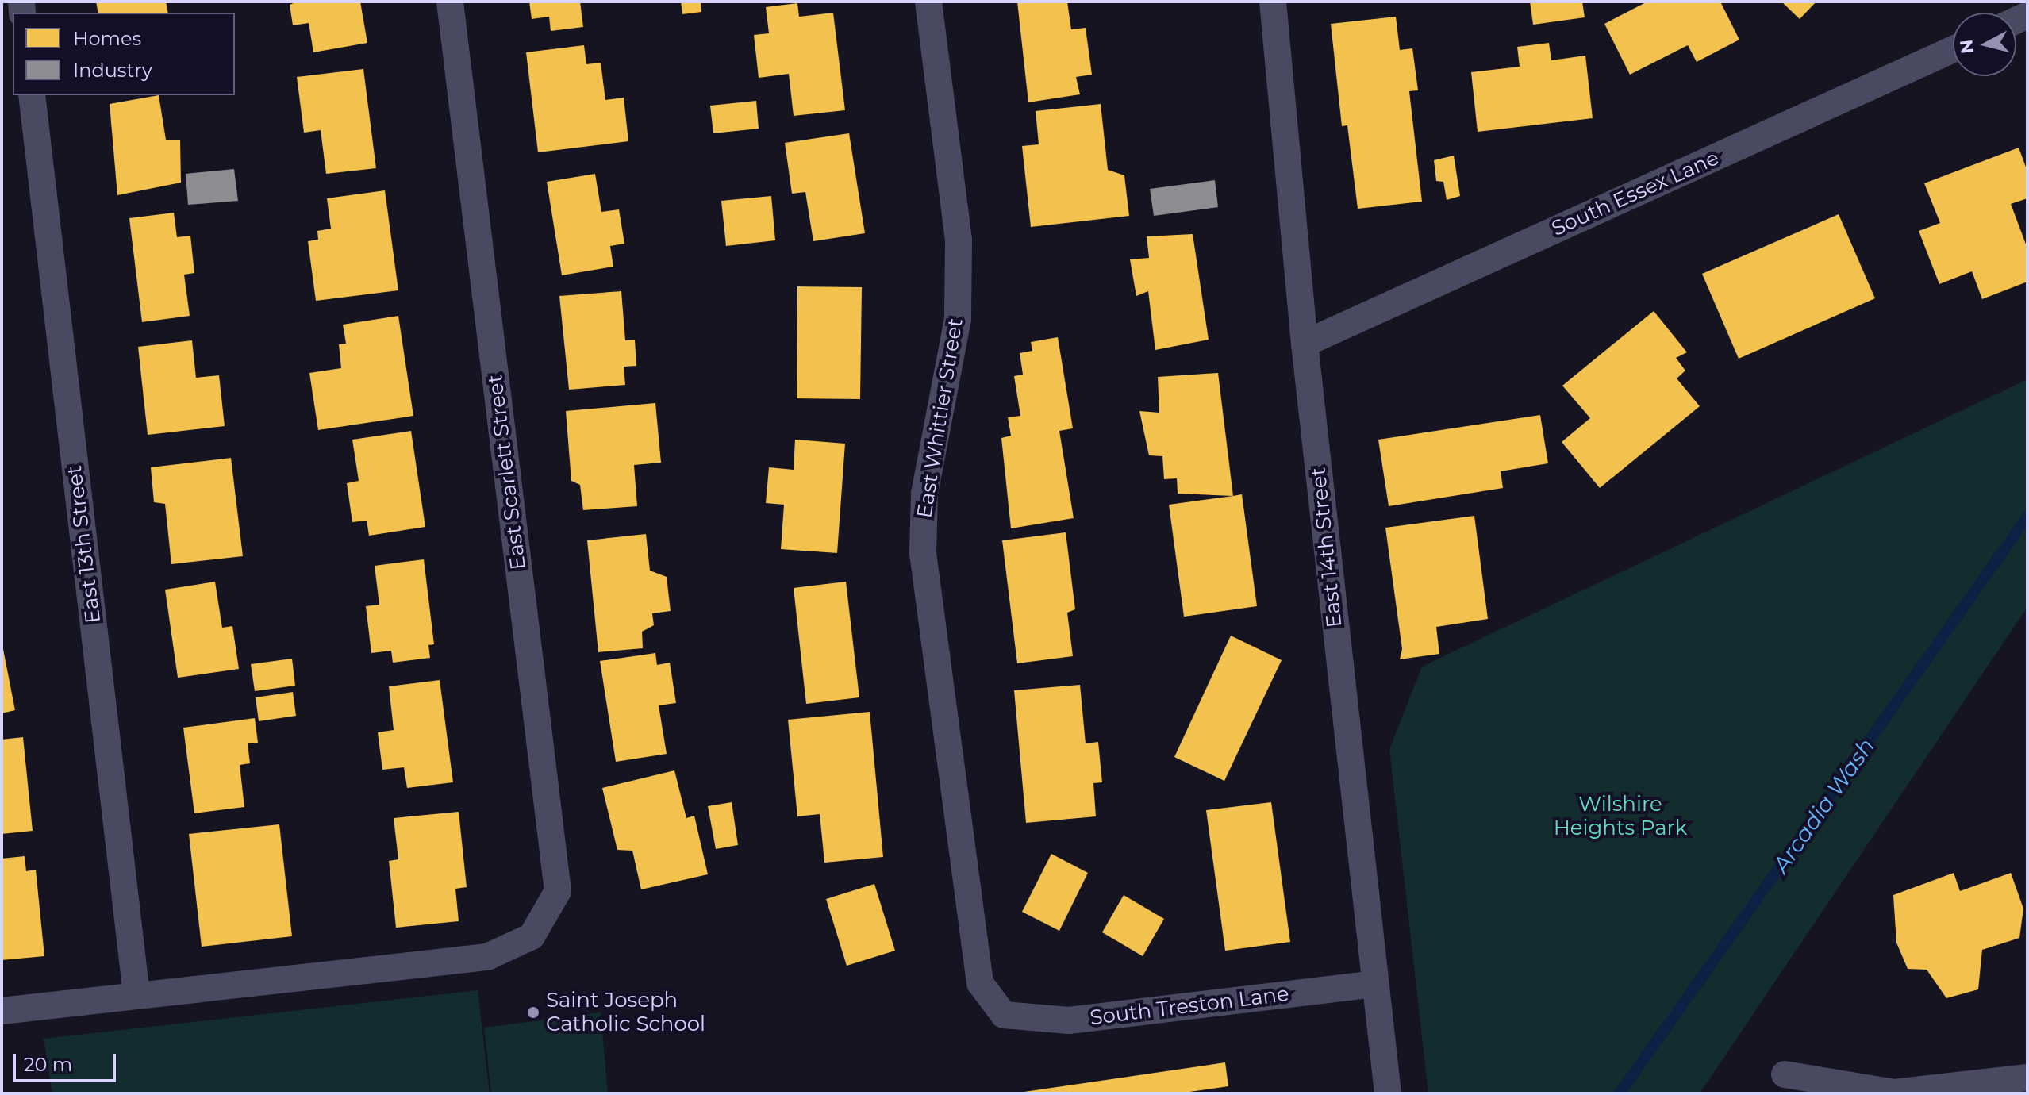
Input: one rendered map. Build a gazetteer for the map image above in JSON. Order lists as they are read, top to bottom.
{
  "streets": {
    "street": [
      "South Essex Lane",
      "East Whittier Street",
      "East Scarlett Street",
      "East 13th Street",
      "East 14th Street",
      "South Treston Lane"
    ]
  },
  "crossings": [
    ["South Essex Lane", "East 14th Street"],
    ["East Whittier Street", "South Treston Lane"],
    ["East Scarlett Street", "East 13th Street"],
    ["East 14th Street", "South Treston Lane"]
  ],
  "water": ["Arcadia Wash"],
  "parks": ["Wilshire Heights Park"],
  "places": ["Saint Joseph Catholic School"],
  "legend": ["Homes", "Industry"],
  "scale_bar": "20 m",
  "north": "left"
}
